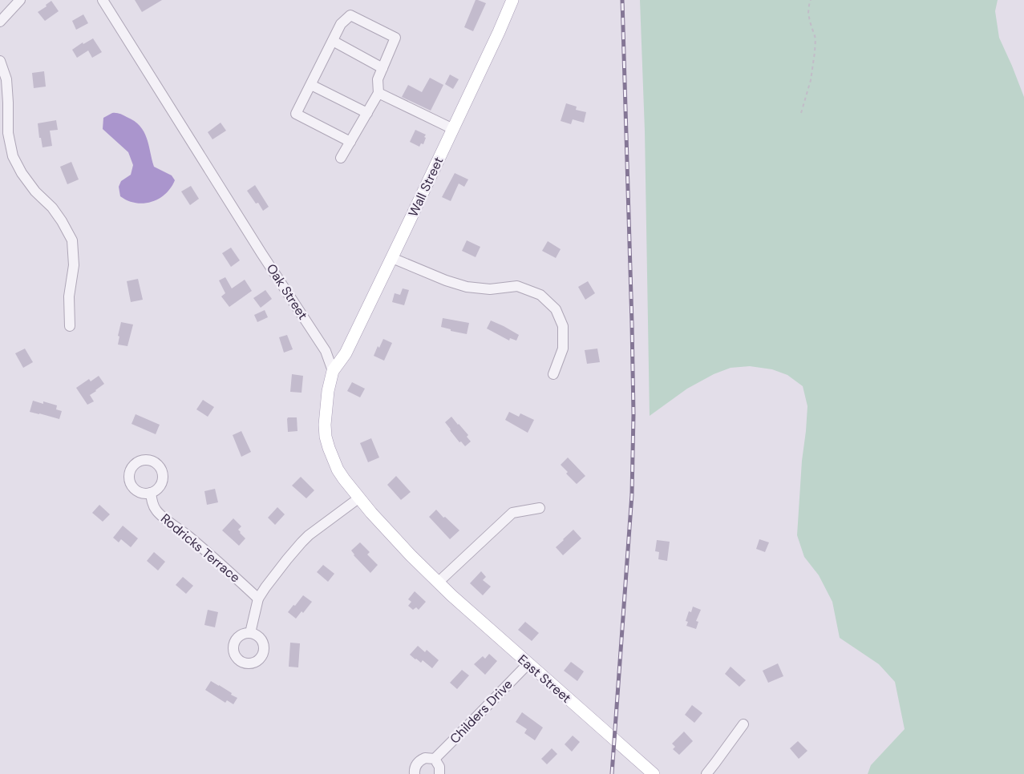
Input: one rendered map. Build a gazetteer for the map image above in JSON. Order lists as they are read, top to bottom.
{
  "streets": {
    "main road": ["Wall Street", "East Street"],
    "street": ["Oak Street", "Rodricks Terrace", "Childers Drive"]
  },
  "crossings": [
    ["Wall Street", "Oak Street"],
    ["East Street", "Childers Drive"]
  ]
}
